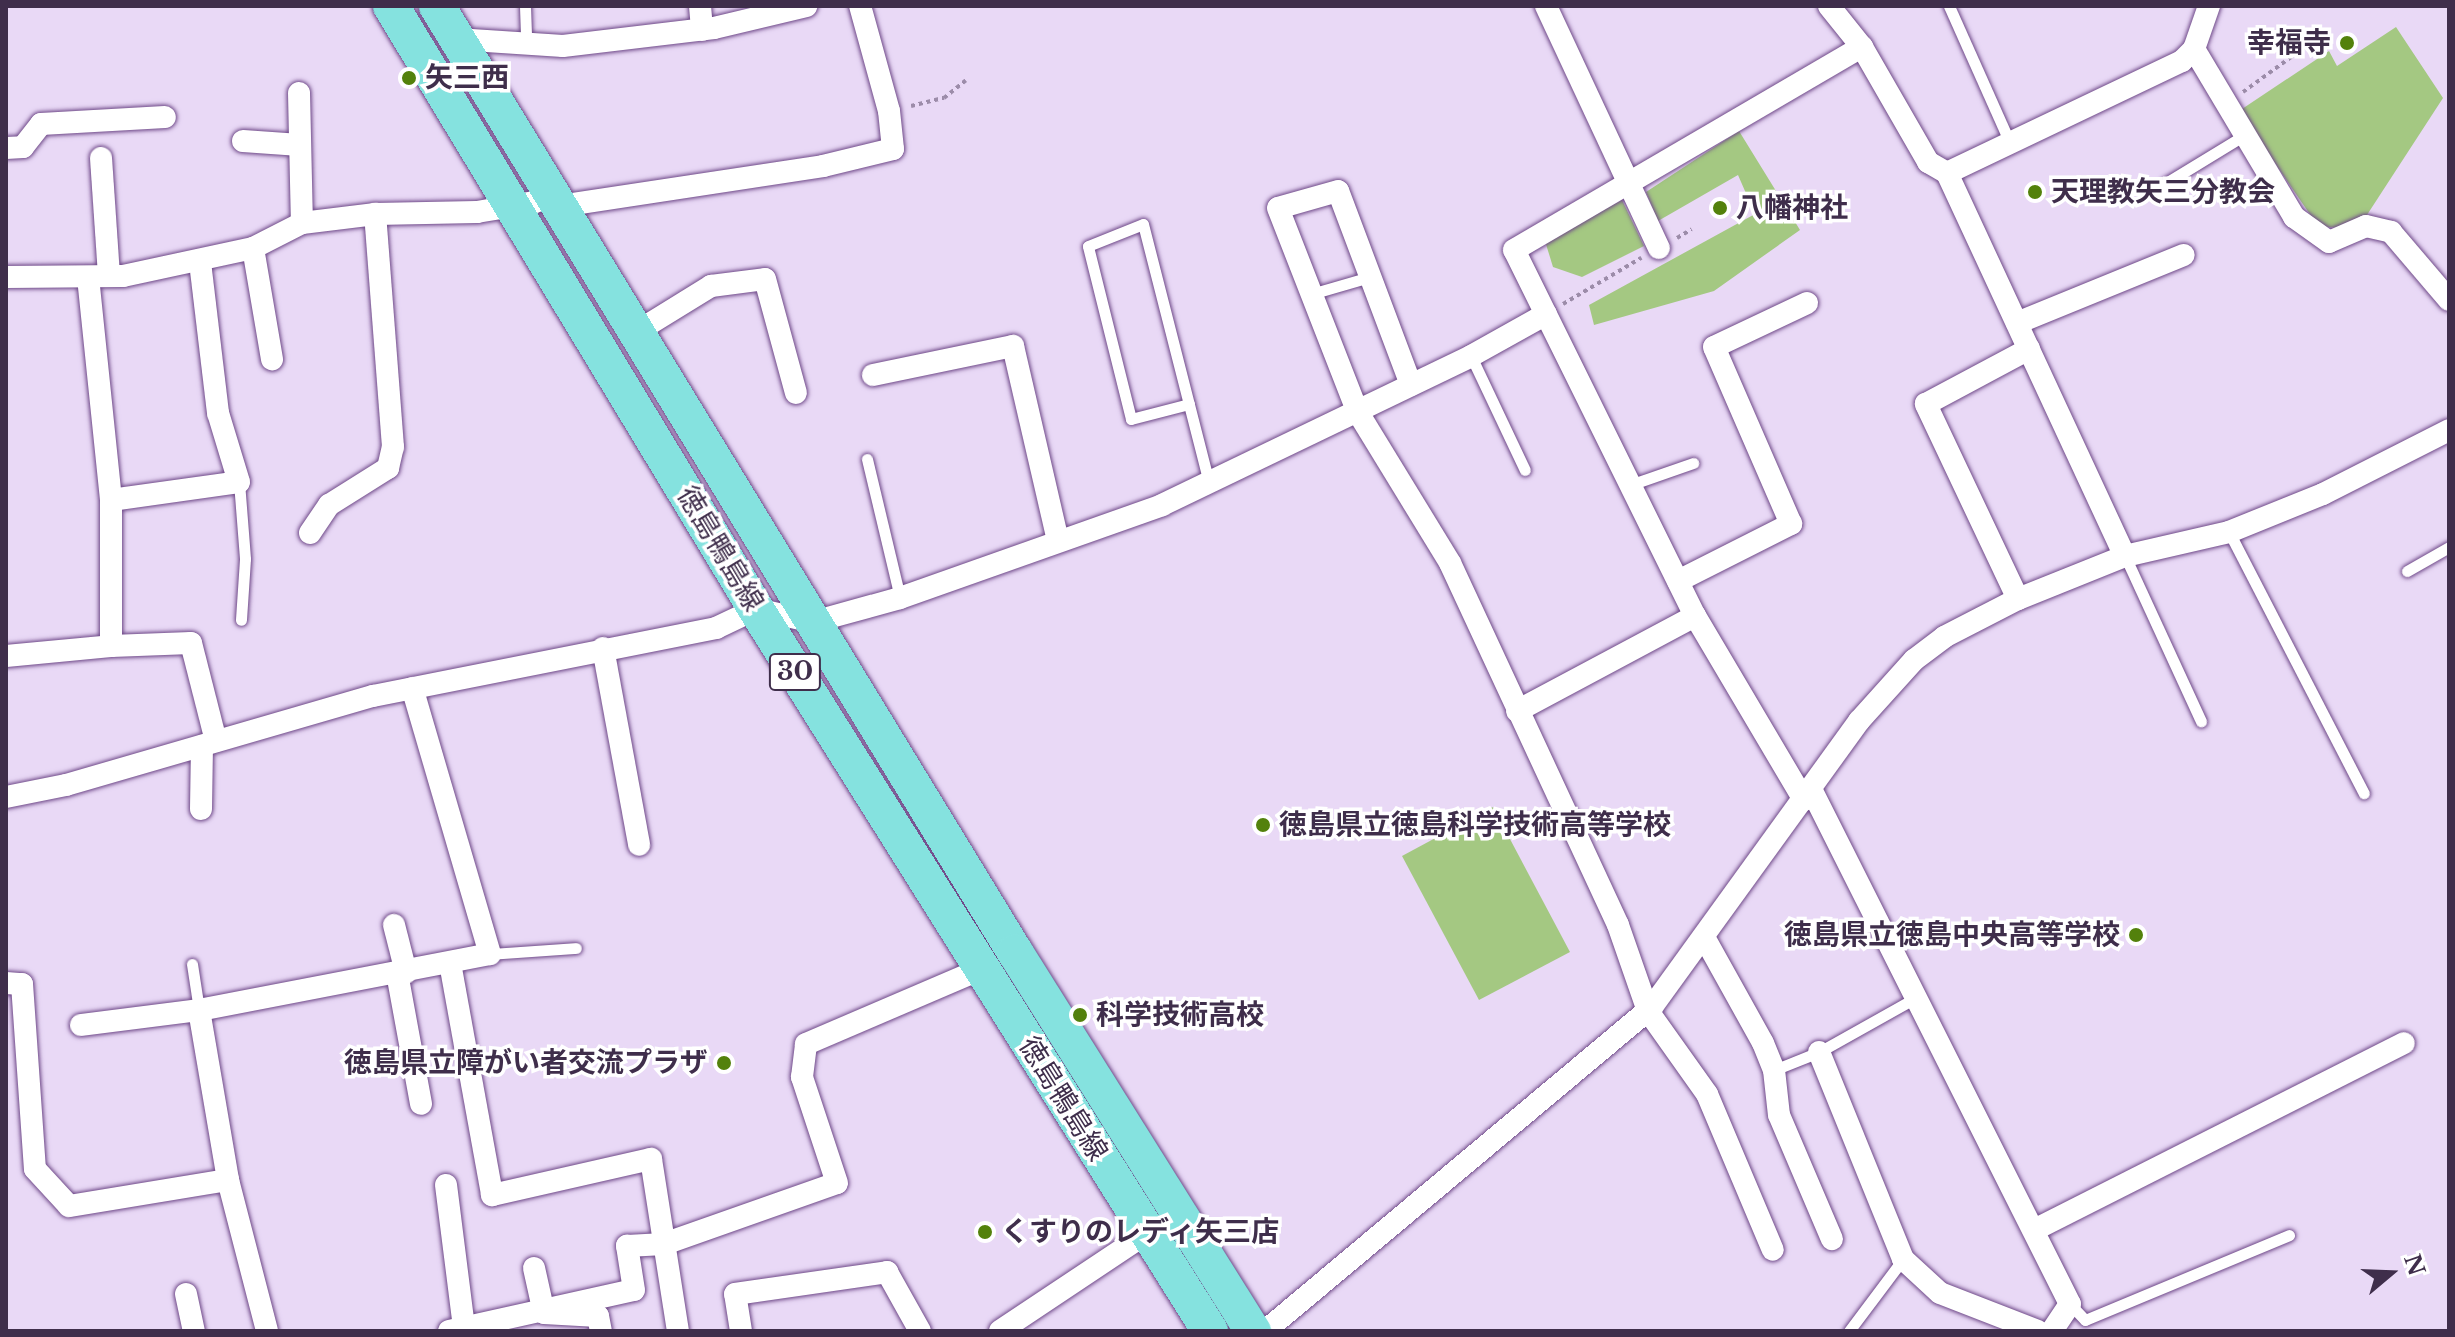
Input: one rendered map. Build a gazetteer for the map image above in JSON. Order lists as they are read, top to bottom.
{
  "streets": {
    "main road": ["徳島鴨島線", "30"]
  },
  "places": [
    "幸福寺",
    "矢三西",
    "天理教矢三分教会",
    "八幡神社",
    "徳島県立徳島科学技術高等学校",
    "徳島県立徳島中央高等学校",
    "科学技術高校",
    "徳島県立障がい者交流プラザ",
    "くすりのレディ矢三店"
  ],
  "north": "right"
}
